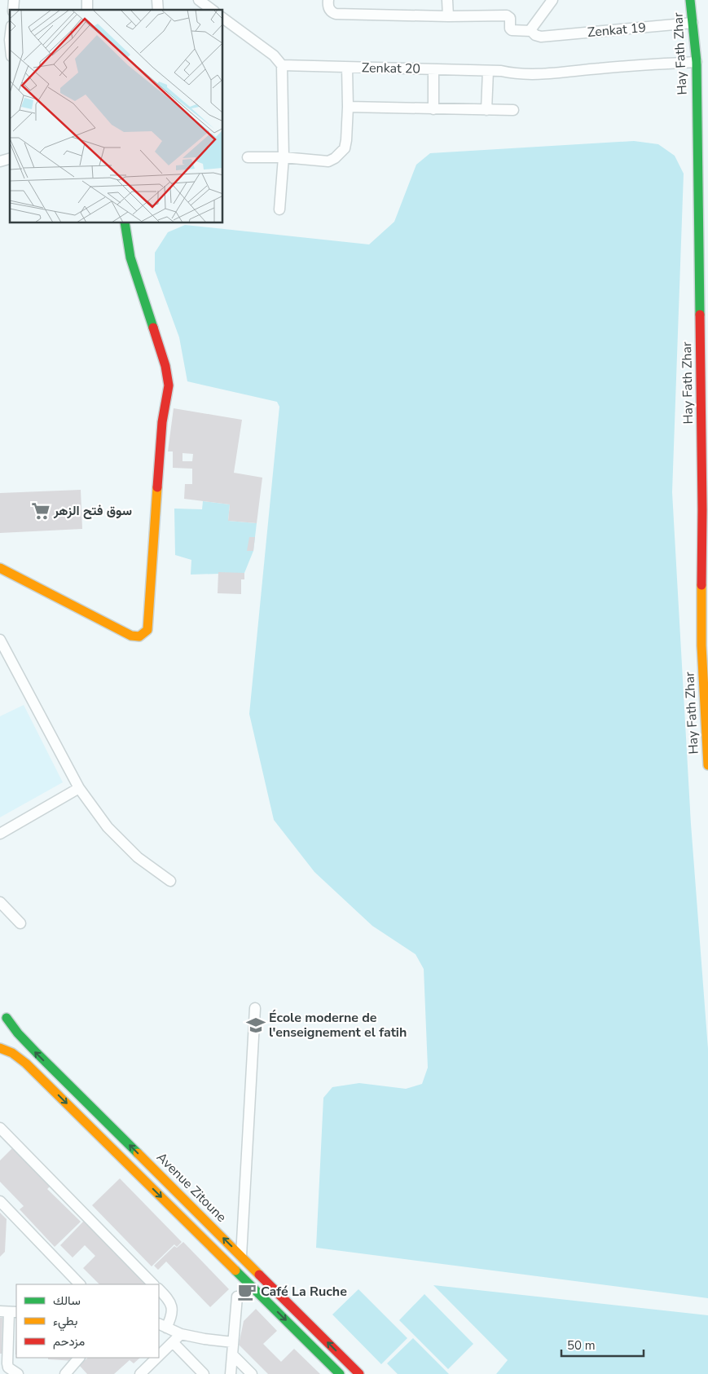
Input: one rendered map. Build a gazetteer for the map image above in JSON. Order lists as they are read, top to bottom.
{
  "streets": {
    "street": [
      "Zenkat 19",
      "Hay Fath Zhar",
      "Zenkat 20",
      "Avenue Zitoune"
    ]
  },
  "crossings": [
    ["Zenkat 19", "Hay Fath Zhar"],
    ["Hay Fath Zhar", "Zenkat 20"]
  ],
  "places": {
    "supermarket": ["سوق فتح الزهر"],
    "school or university": ["École moderne de l'enseignement el fatih"],
    "cafe": ["Café La Ruche"]
  },
  "legend": ["سالك", "بطيء", "مزدحم"],
  "scale_bar": "50 m"
}
